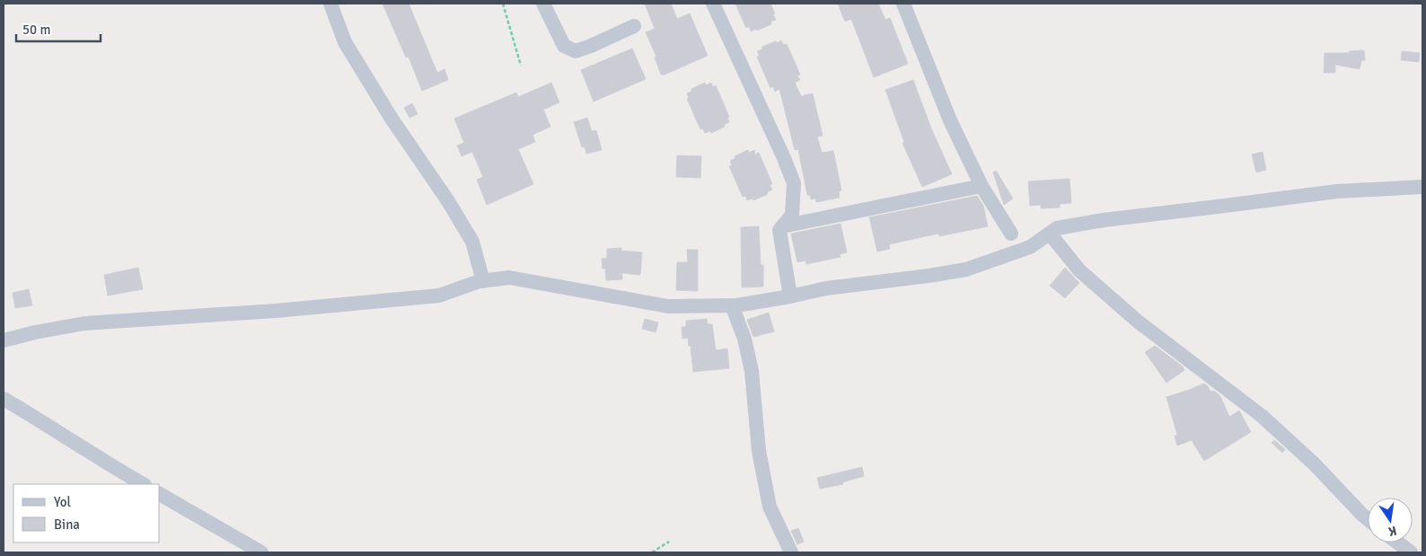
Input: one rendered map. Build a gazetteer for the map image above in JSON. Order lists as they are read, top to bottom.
{
  "legend": ["Yol", "Bina"],
  "scale_bar": "50 m",
  "north": "bottom"
}
